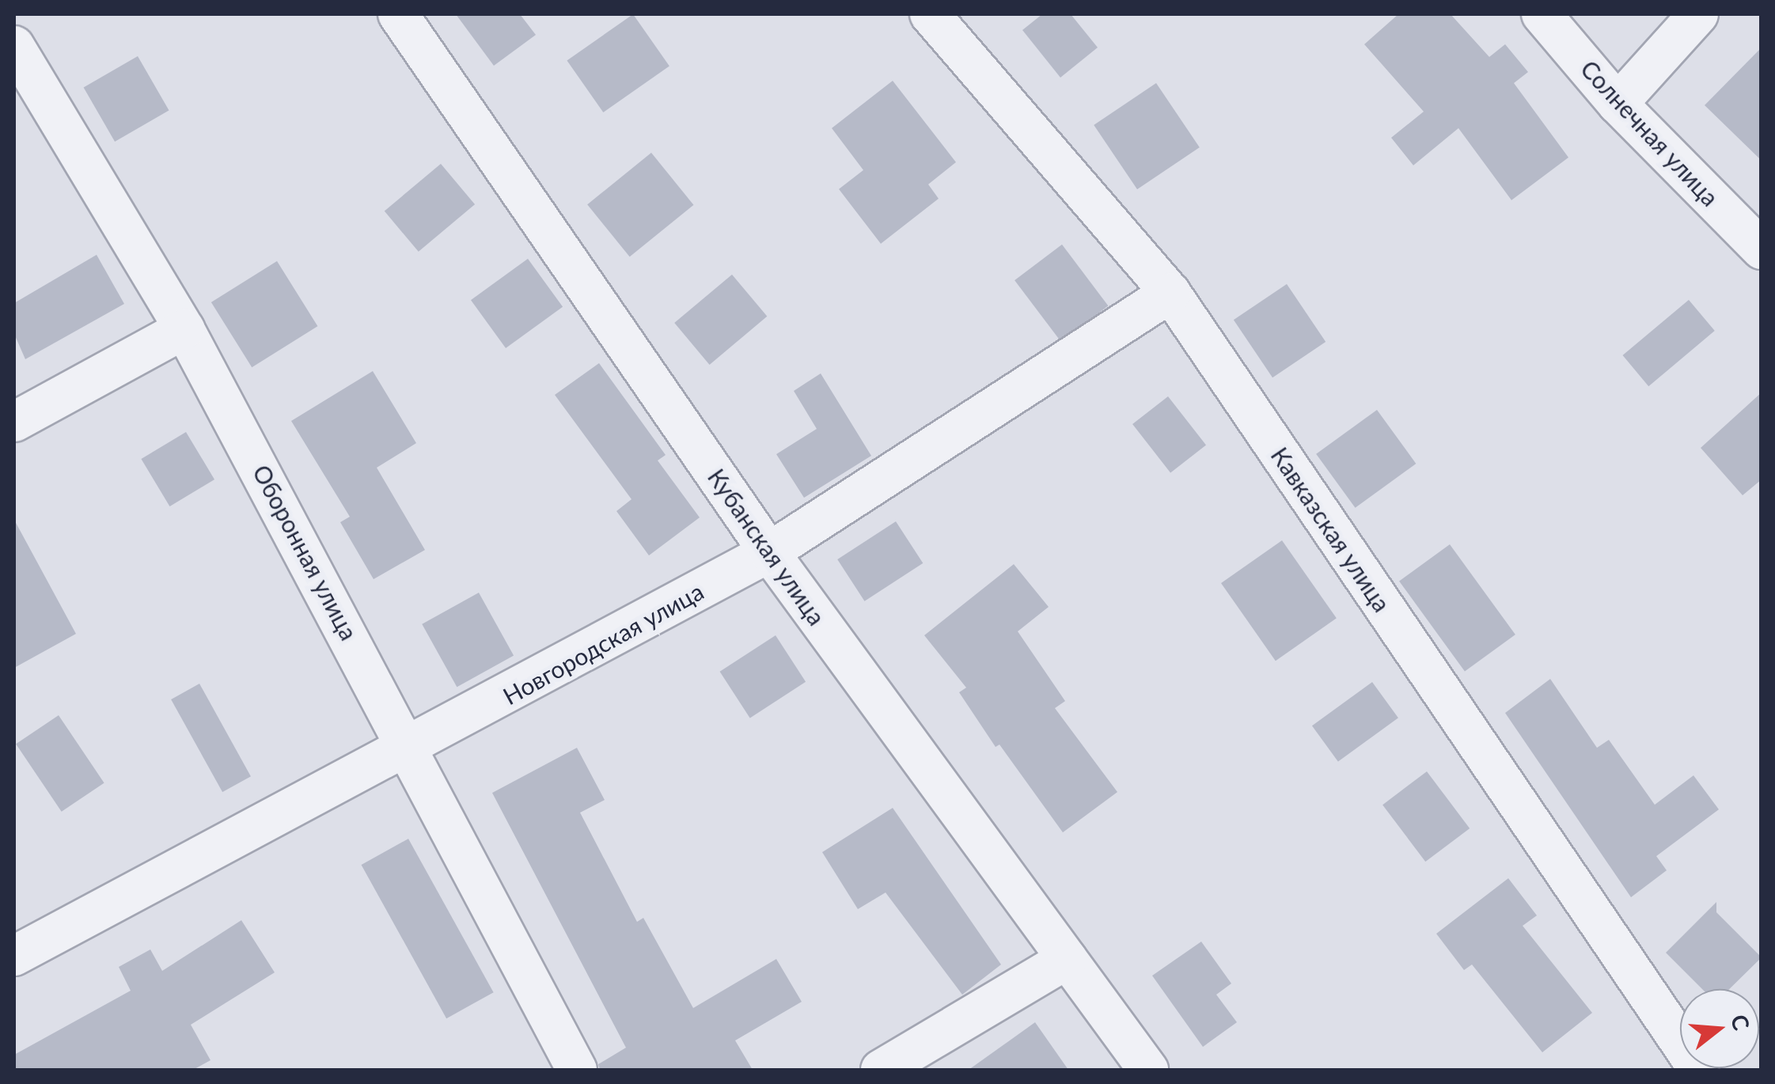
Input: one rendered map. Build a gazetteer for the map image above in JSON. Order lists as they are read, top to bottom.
{
  "streets": {
    "street": [
      "Солнечная улица",
      "Кавказская улица",
      "Кубанская улица",
      "Оборонная улица",
      "Новгородская улица"
    ]
  },
  "crossings": [
    ["Кавказская улица", "Новгородская улица"],
    ["Кубанская улица", "Новгородская улица"],
    ["Оборонная улица", "Новгородская улица"]
  ],
  "north": "right"
}
